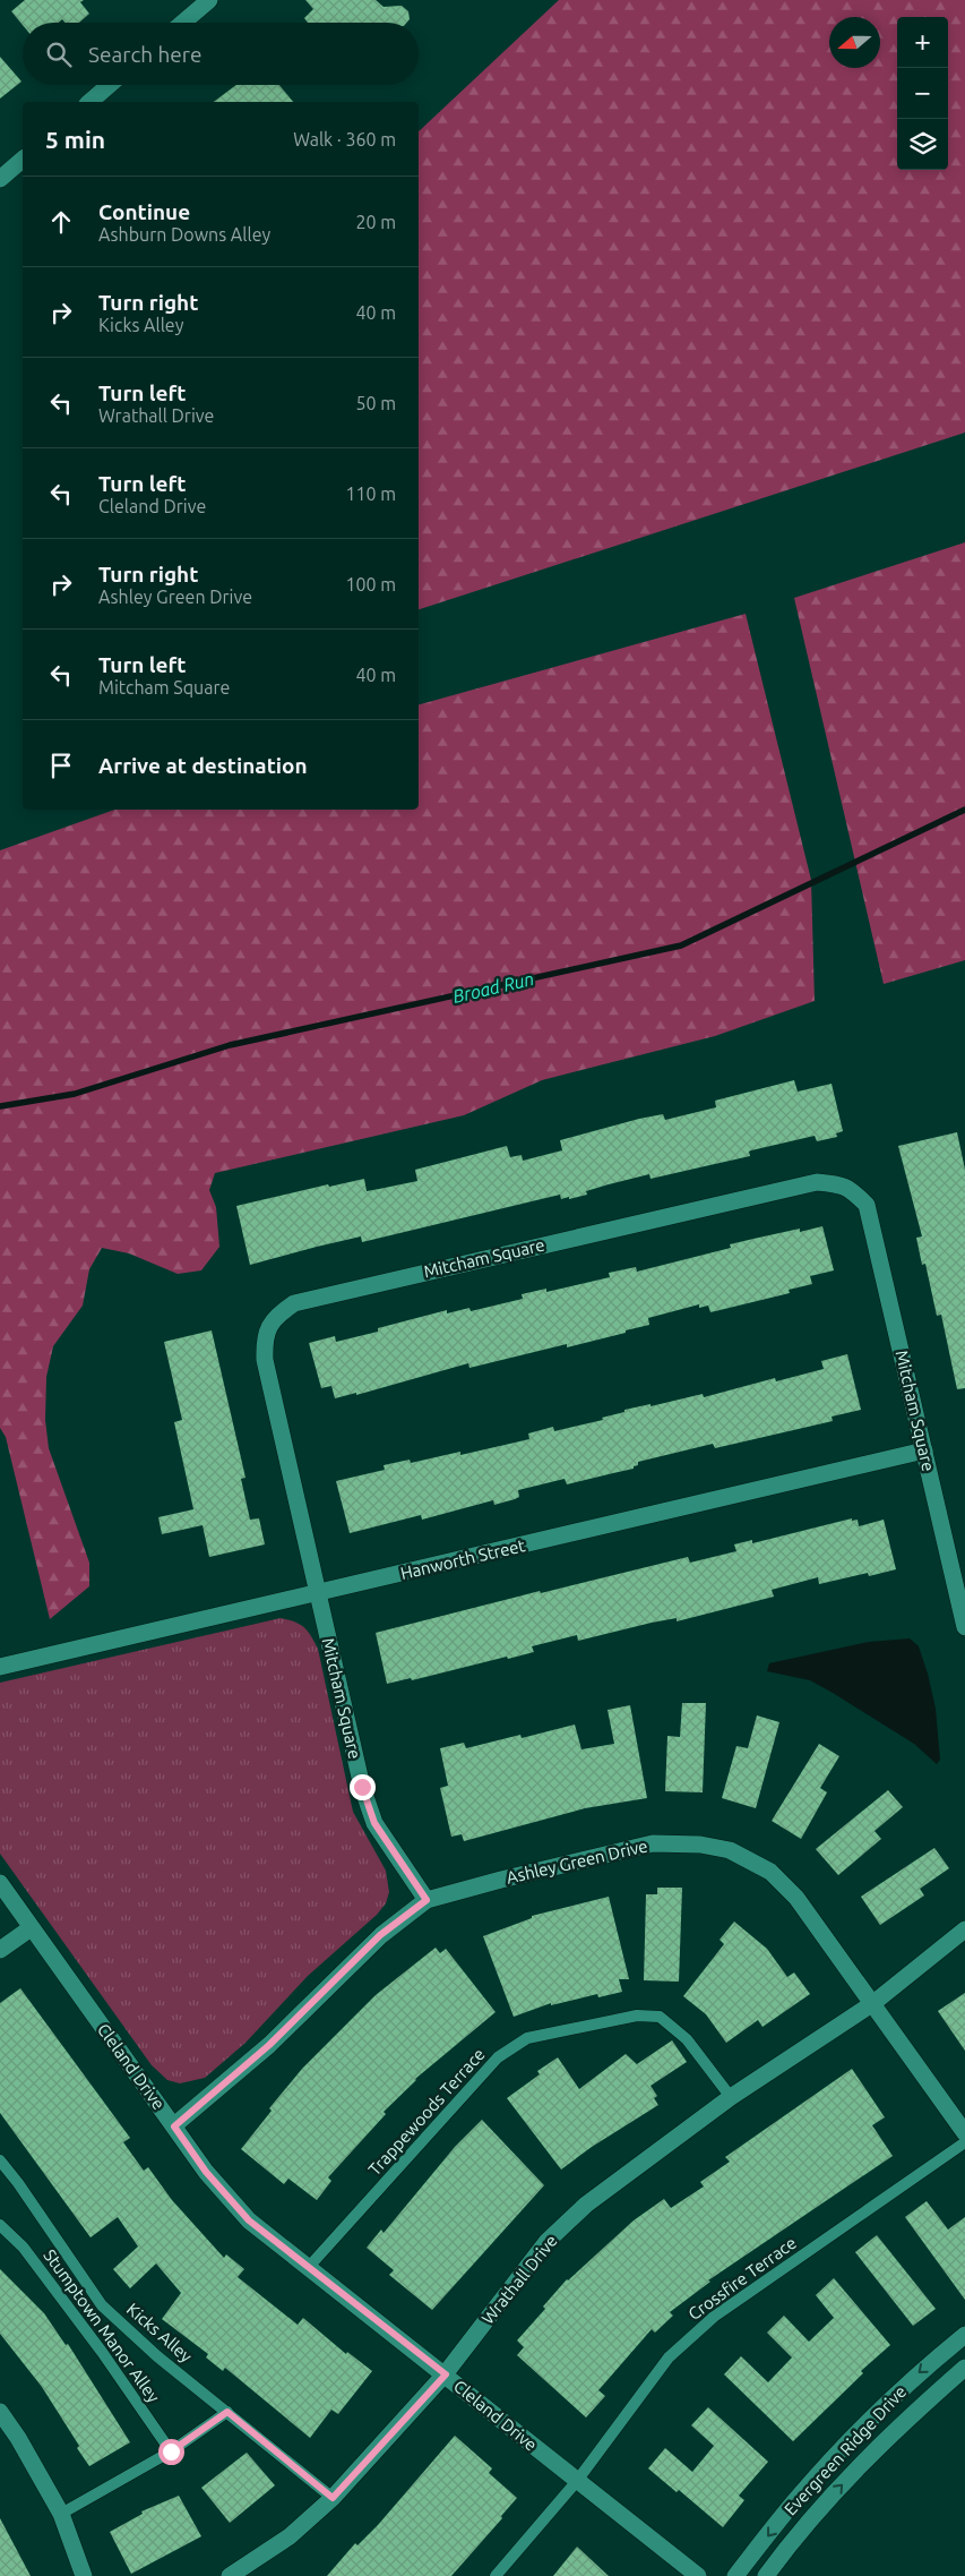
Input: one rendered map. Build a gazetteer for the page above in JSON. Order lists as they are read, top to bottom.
{
  "streets": {
    "street": [
      "Mitcham Square",
      "Hanworth Street",
      "Ashley Green Drive",
      "Cleland Drive",
      "Wrathall Drive",
      "Evergreen Ridge Drive"
    ],
    "lane": [
      "Trappewoods Terrace",
      "Crossfire Terrace",
      "Stumptown Manor Alley",
      "Kicks Alley"
    ]
  },
  "crossings": [
    ["Mitcham Square", "Hanworth Street"],
    ["Mitcham Square", "Ashley Green Drive"],
    ["Ashley Green Drive", "Cleland Drive"],
    ["Ashley Green Drive", "Wrathall Drive"],
    ["Cleland Drive", "Trappewoods Terrace"],
    ["Cleland Drive", "Crossfire Terrace"],
    ["Cleland Drive", "Wrathall Drive"],
    ["Trappewoods Terrace", "Wrathall Drive"],
    ["Wrathall Drive", "Kicks Alley"]
  ],
  "water": ["Broad Run"],
  "north": "left",
  "page": {
    "map_buttons": ["+", "−"],
    "search": "Search here",
    "heading": ["5 min", "Walk · 360 m"],
    "list": [
      ["Continue", "Ashburn Downs Alley", "20 m"],
      ["Turn right", "Kicks Alley", "40 m"],
      ["Turn left", "Wrathall Drive", "50 m"],
      ["Turn left", "Cleland Drive", "110 m"],
      ["Turn right", "Ashley Green Drive", "100 m"],
      ["Turn left", "Mitcham Square", "40 m"],
      "Arrive at destination"
    ]
  }
}
